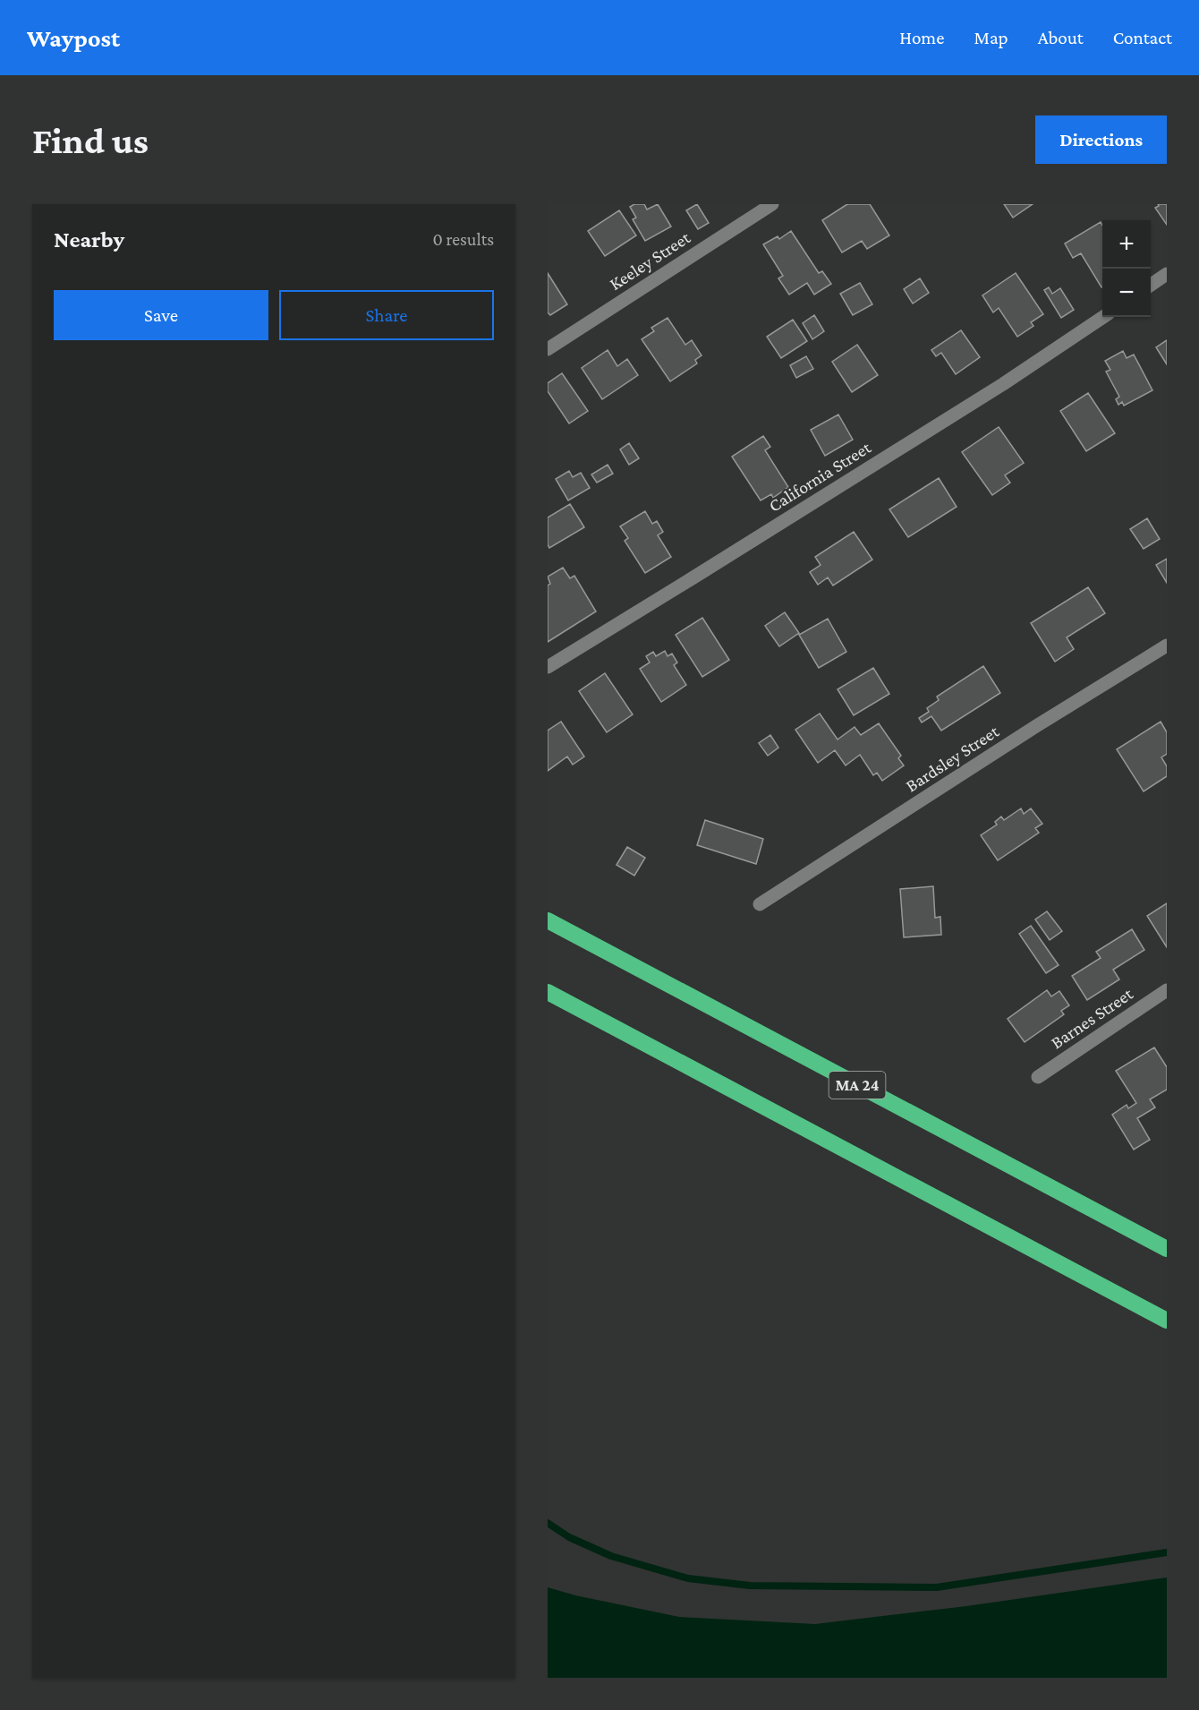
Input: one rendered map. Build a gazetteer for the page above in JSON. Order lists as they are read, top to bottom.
{
  "streets": {
    "highway": ["MA 24"],
    "street": [
      "Keeley Street",
      "California Street",
      "Bardsley Street",
      "Barnes Street"
    ]
  },
  "page": {
    "header": "Waypost",
    "nav": [
      "Home",
      "Map",
      "About",
      "Contact"
    ],
    "buttons": [
      "Directions",
      ["Save", "Share"]
    ],
    "title": "Find us",
    "heading": ["Nearby", "0 results"],
    "map_buttons": ["+", "−"]
  }
}
